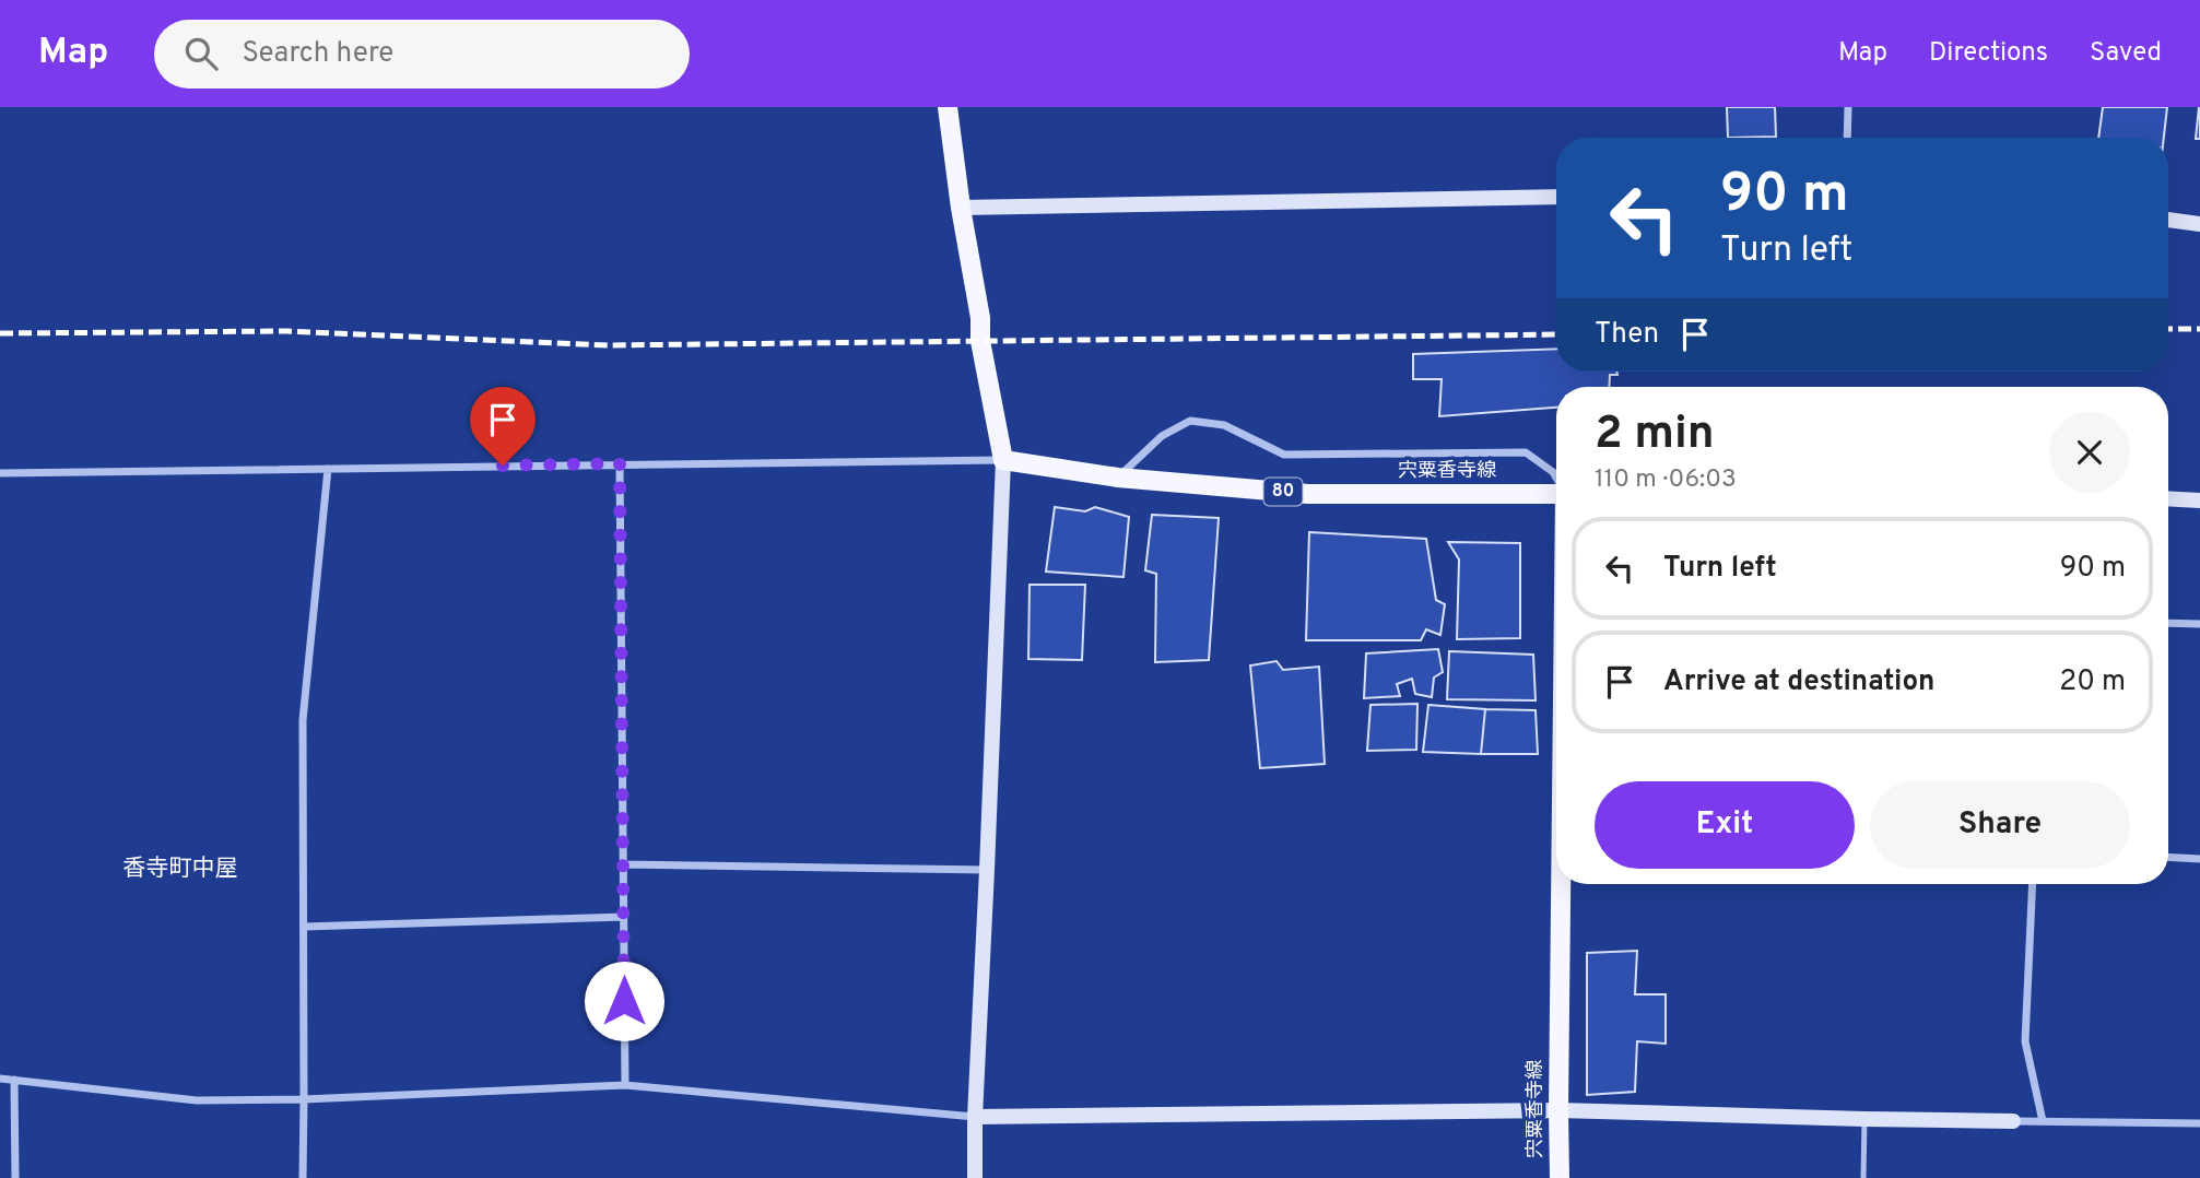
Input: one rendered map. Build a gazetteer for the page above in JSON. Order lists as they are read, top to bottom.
{
  "streets": {
    "main road": ["宍粟香寺線", "80"]
  },
  "districts": ["香寺町中屋"],
  "page": {
    "header": "Map",
    "search": "Search here",
    "nav": ["Map", "Directions", "Saved"],
    "turn": ["90 m", "Turn left"],
    "then": "Then",
    "heading": ["2 min", "110 m · 06:03"],
    "list": [
      {
        "name": "Turn left",
        "value": "90 m"
      },
      {
        "name": "Arrive at destination",
        "value": "20 m"
      }
    ],
    "buttons": ["Exit", "Share"]
  }
}
